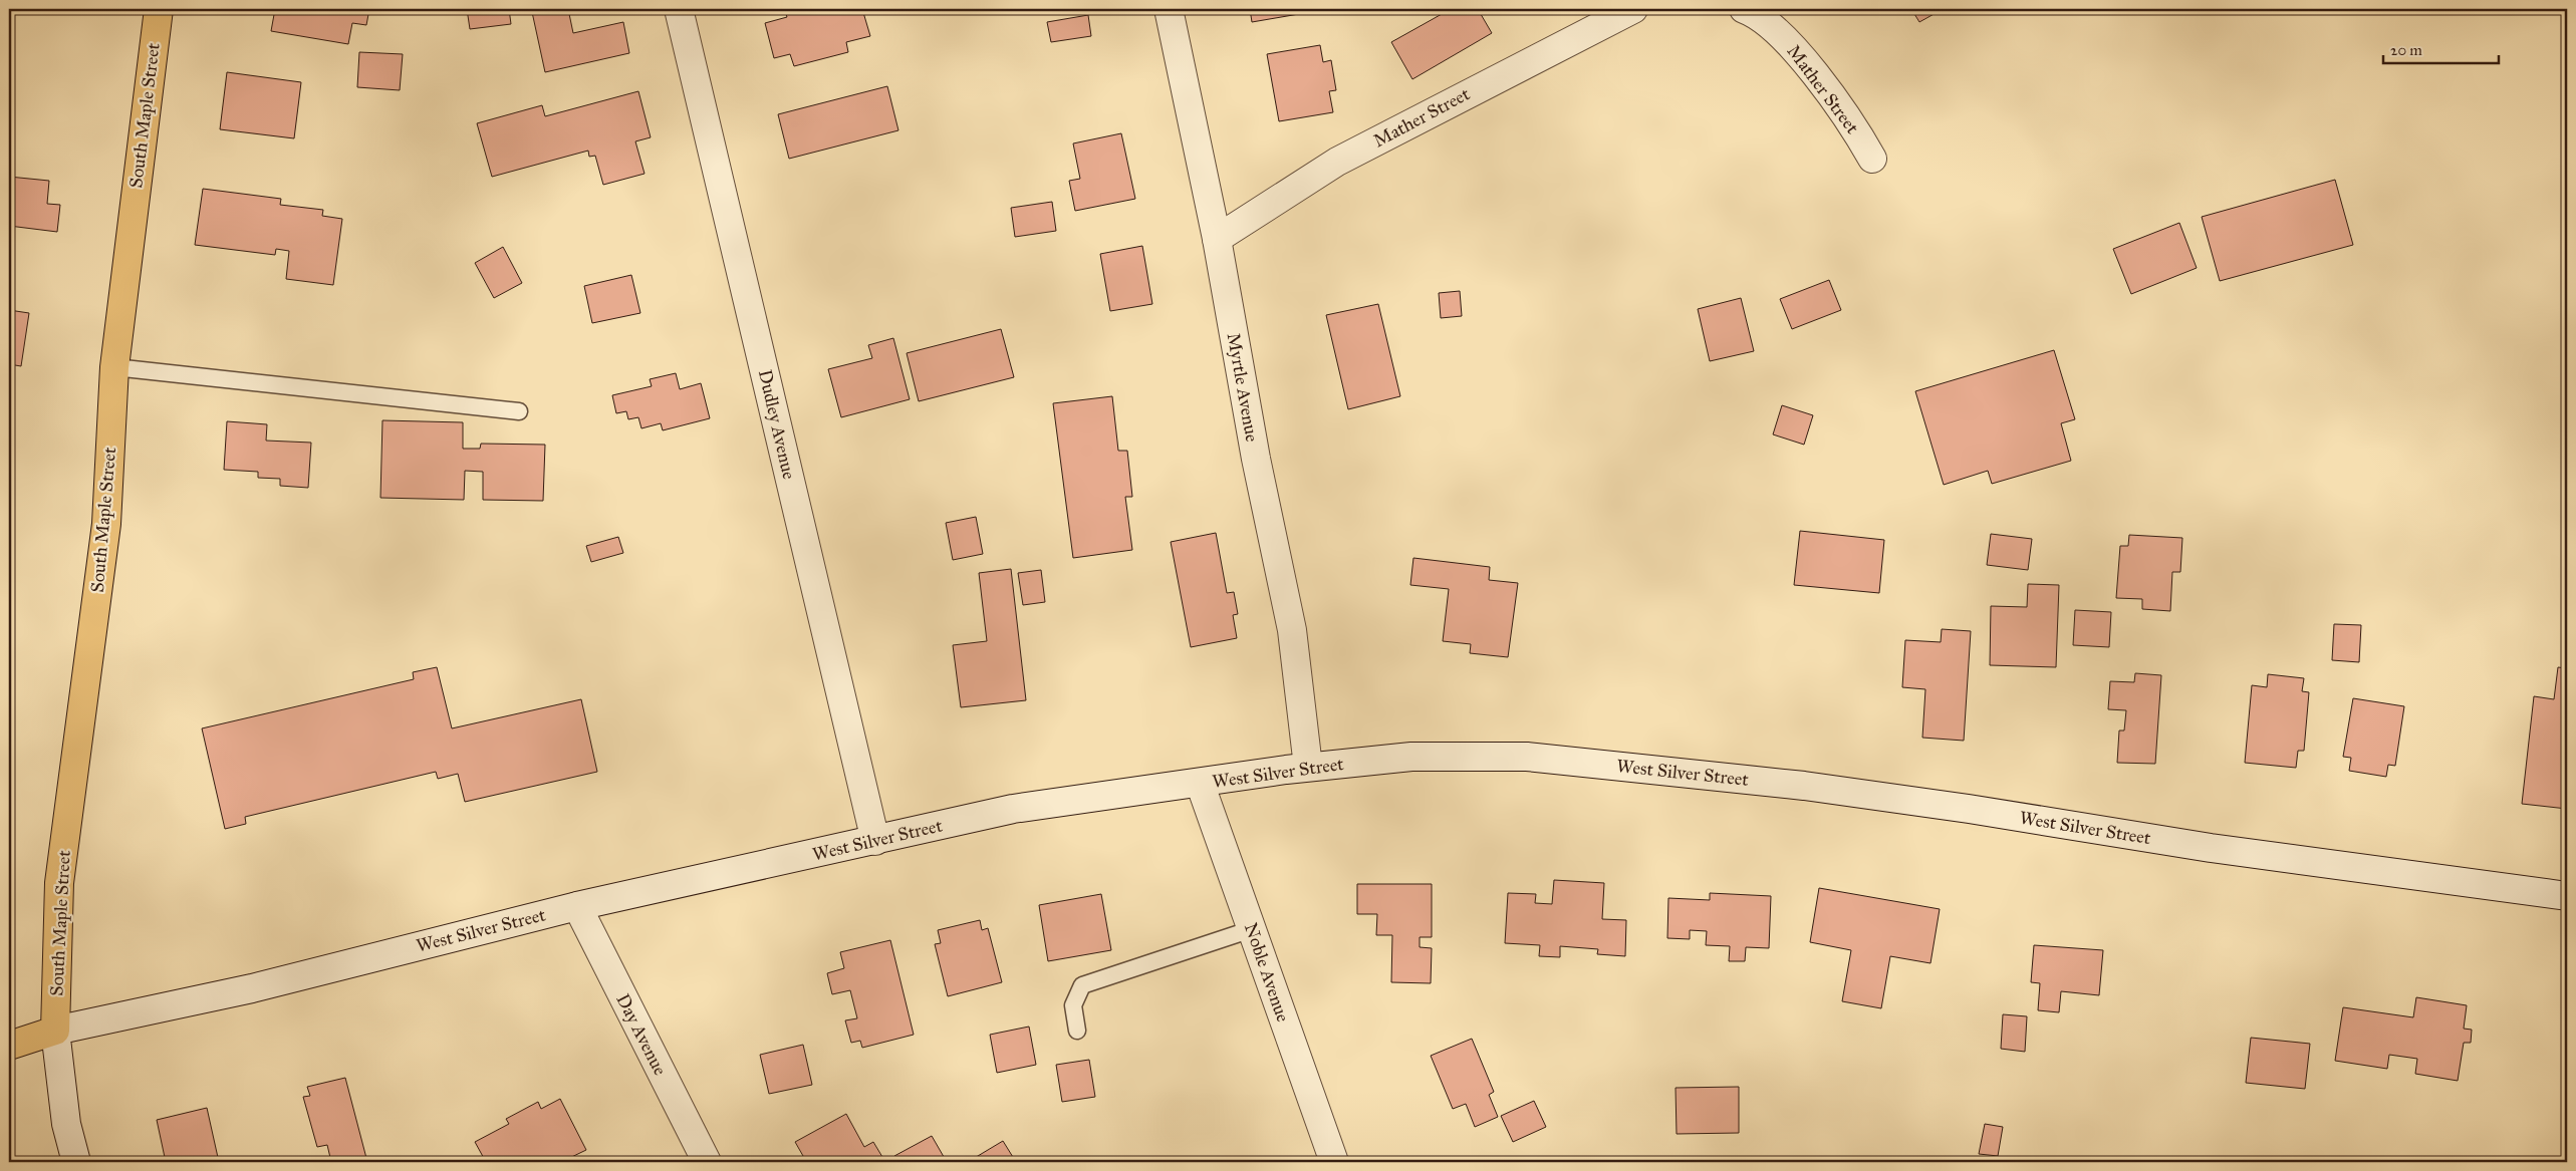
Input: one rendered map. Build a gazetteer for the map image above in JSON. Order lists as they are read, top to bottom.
{
  "streets": {
    "highway": ["South Maple Street", "West Silver Street"],
    "street": [
      "Mather Street",
      "Myrtle Avenue",
      "Dudley Avenue",
      "Noble Avenue",
      "Day Avenue"
    ]
  },
  "crossings": [
    ["Mather Street", "Myrtle Avenue"],
    ["South Maple Street", "West Silver Street"],
    ["Myrtle Avenue", "West Silver Street"],
    ["Dudley Avenue", "West Silver Street"],
    ["West Silver Street", "Noble Avenue"],
    ["West Silver Street", "Day Avenue"]
  ],
  "scale_bar": "20 m"
}
